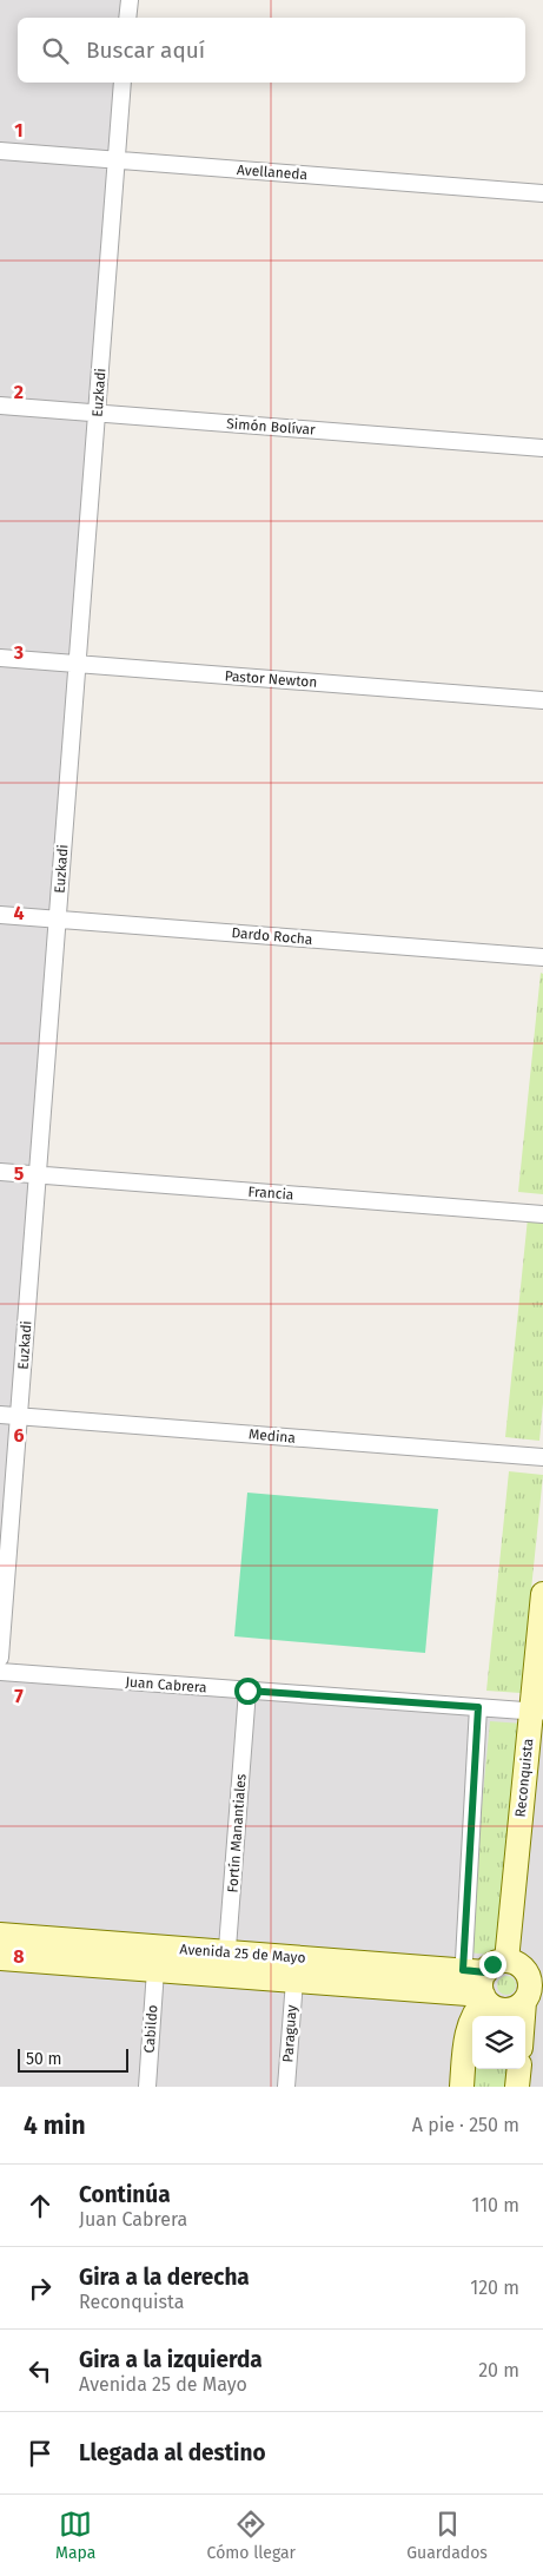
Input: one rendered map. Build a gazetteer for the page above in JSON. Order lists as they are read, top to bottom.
{
  "streets": {
    "main road": ["Reconquista", "Avenida 25 de Mayo"],
    "street": [
      "Avellaneda",
      "Euzkadi",
      "Simón Bolívar",
      "Pastor Newton",
      "Dardo Rocha",
      "Francia",
      "Medina",
      "Juan Cabrera",
      "Fortín Manantiales",
      "Cabildo",
      "Paraguay"
    ]
  },
  "crossings": [
    ["Avellaneda", "Euzkadi"],
    ["Euzkadi", "Simón Bolívar"],
    ["Euzkadi", "Pastor Newton"],
    ["Euzkadi", "Dardo Rocha"],
    ["Euzkadi", "Francia"],
    ["Euzkadi", "Medina"],
    ["Juan Cabrera", "Reconquista"],
    ["Juan Cabrera", "Fortín Manantiales"],
    ["Reconquista", "Avenida 25 de Mayo"],
    ["Fortín Manantiales", "Avenida 25 de Mayo"],
    ["Avenida 25 de Mayo", "Cabildo"],
    ["Avenida 25 de Mayo", "Paraguay"]
  ],
  "scale_bar": "50 m",
  "page": {
    "search": "Buscar aquí",
    "scale": "50 m",
    "heading": ["4 min", "A pie · 250 m"],
    "list": [
      ["Continúa", "Juan Cabrera", "110 m"],
      ["Gira a la derecha", "Reconquista", "120 m"],
      ["Gira a la izquierda", "Avenida 25 de Mayo", "20 m"],
      "Llegada al destino"
    ],
    "nav": ["Mapa", "Cómo llegar", "Guardados"]
  },
  "grid": {
    "rows": [
      "1",
      "2",
      "3",
      "4",
      "5",
      "6",
      "7",
      "8"
    ]
  }
}
